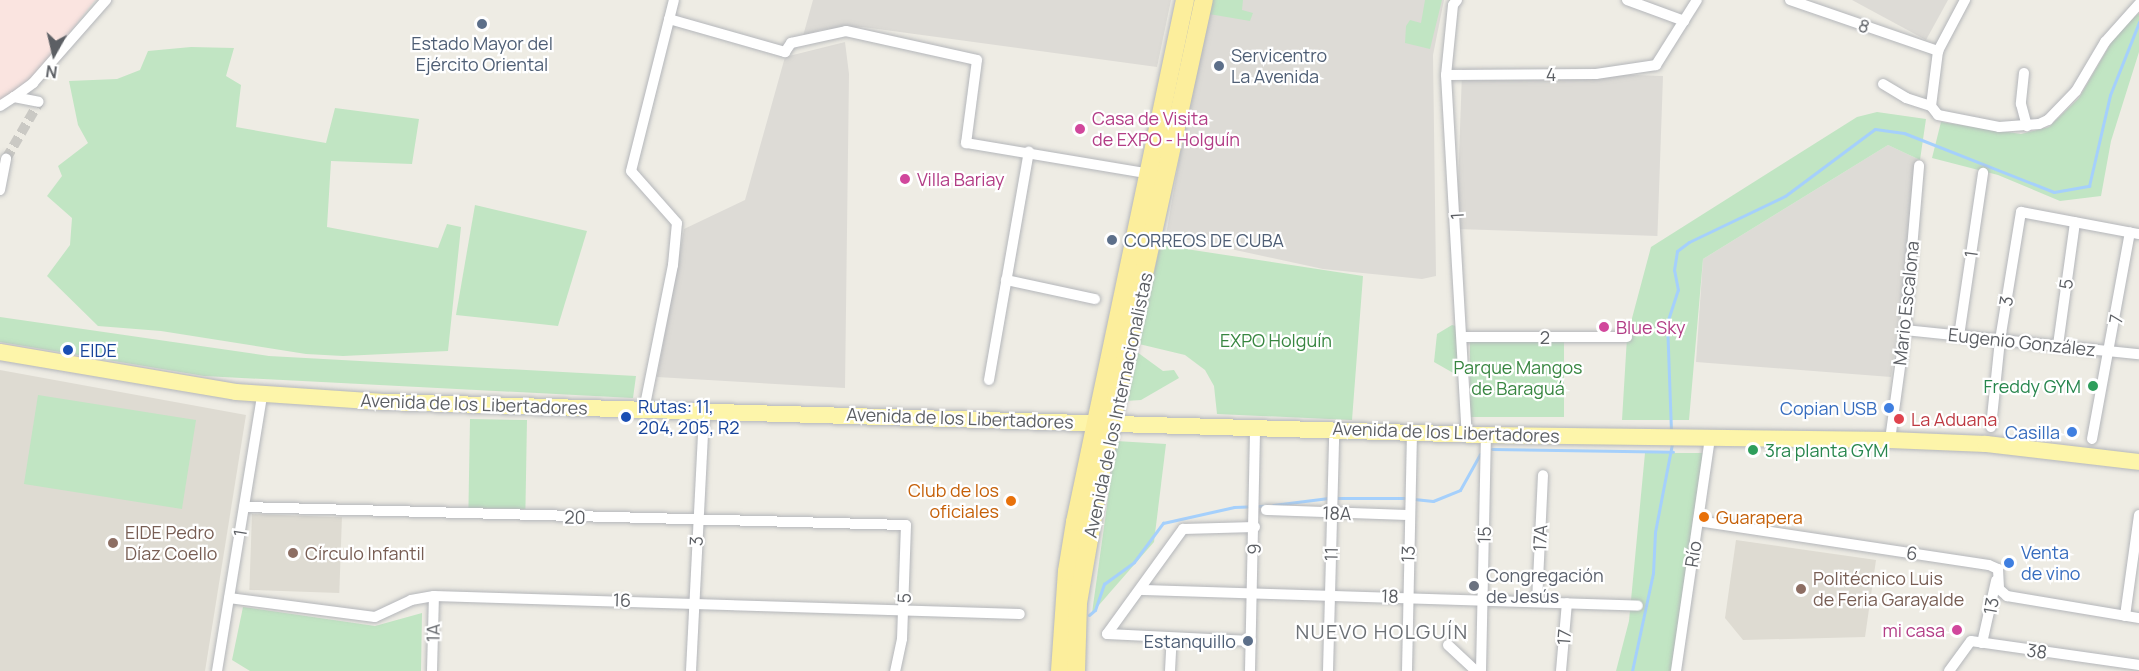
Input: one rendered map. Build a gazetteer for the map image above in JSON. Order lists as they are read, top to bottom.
{
  "streets": {
    "highway": ["Avenida de los Internacionalistas"],
    "main road": ["Avenida de los Libertadores"],
    "street": [
      "8",
      "4",
      "1",
      "5",
      "3",
      "Mario Escalona",
      "7",
      "2",
      "Eugenio González",
      "18A",
      "20",
      "15",
      "17A",
      "9",
      "6",
      "11",
      "13",
      "Río",
      "18",
      "16",
      "1A",
      "17",
      "38"
    ]
  },
  "crossings": [
    ["4", "1"],
    ["1", "2"],
    ["1", "Eugenio González"],
    ["1", "Avenida de los Libertadores"],
    ["1", "20"],
    ["1", "16"],
    ["5", "3"],
    ["5", "Eugenio González"],
    ["5", "20"],
    ["5", "16"],
    ["3", "Eugenio González"],
    ["3", "Avenida de los Libertadores"],
    ["3", "20"],
    ["3", "16"],
    ["Mario Escalona", "Eugenio González"],
    ["Mario Escalona", "Avenida de los Libertadores"],
    ["7", "Eugenio González"],
    ["Avenida de los Libertadores", "Avenida de los Internacionalistas"],
    ["Avenida de los Libertadores", "15"],
    ["Avenida de los Libertadores", "9"],
    ["Avenida de los Libertadores", "Río"],
    ["18A", "11"],
    ["18A", "13"],
    ["15", "18"],
    ["17A", "18"],
    ["9", "18"],
    ["6", "13"],
    ["6", "Río"],
    ["11", "18"],
    ["13", "18"],
    ["13", "38"],
    ["18", "17"],
    ["16", "1A"]
  ],
  "districts": ["NUEVO HOLGUÍN"],
  "parks": ["EXPO Holguín", "Parque Mangos de Baraguá"],
  "places": [
    "Estado Mayor del Ejército Oriental",
    "Servicentro La Avenida",
    "Casa de Visita de EXPO - Holguín",
    "Villa Bariay",
    "CORREOS DE CUBA",
    "Blue Sky",
    "EIDE",
    "Freddy GYM",
    "Copian USB",
    "Rutas: 11, 204, 205, R2",
    "La Aduana",
    "Casilla",
    "3ra planta GYM",
    "Club de los oficiales",
    "Guarapera",
    "EIDE Pedro Díaz Coello",
    "Círculo Infantil",
    "Venta de vino",
    "Congregación de Jesús",
    "Politécnico Luis de Feria Garayalde",
    "mi casa",
    "Estanquillo"
  ],
  "north": "bottom"
}
